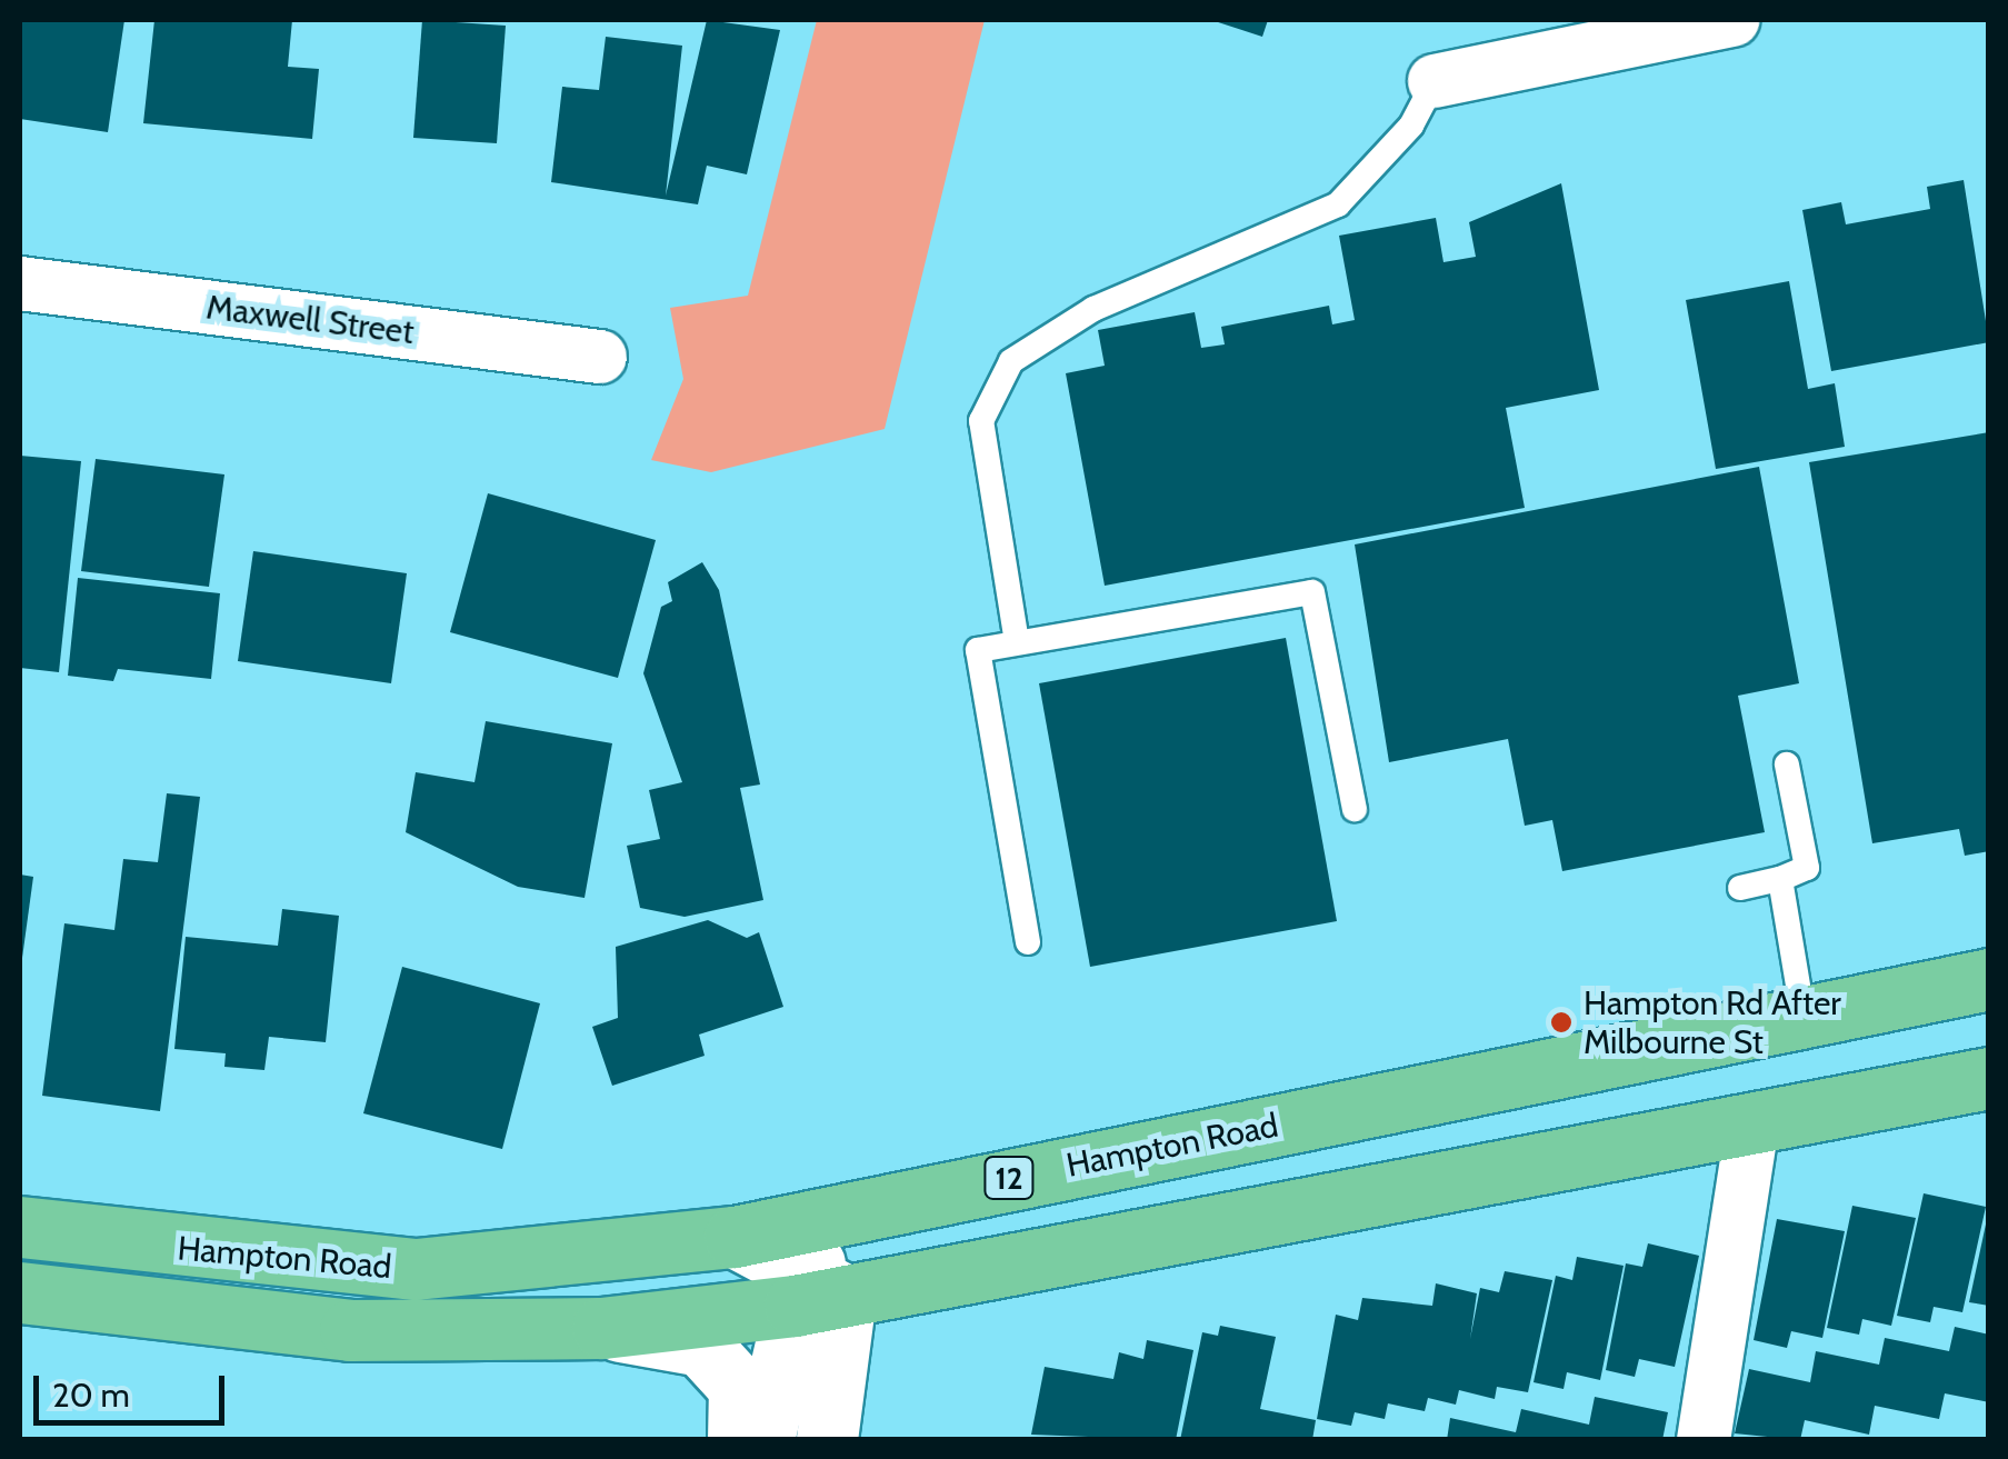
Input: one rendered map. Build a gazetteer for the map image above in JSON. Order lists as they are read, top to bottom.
{
  "streets": {
    "main road": ["Hampton Road", "12"],
    "street": ["Maxwell Street"]
  },
  "places": ["Hampton Rd After Milbourne St"],
  "scale_bar": "20 m"
}
